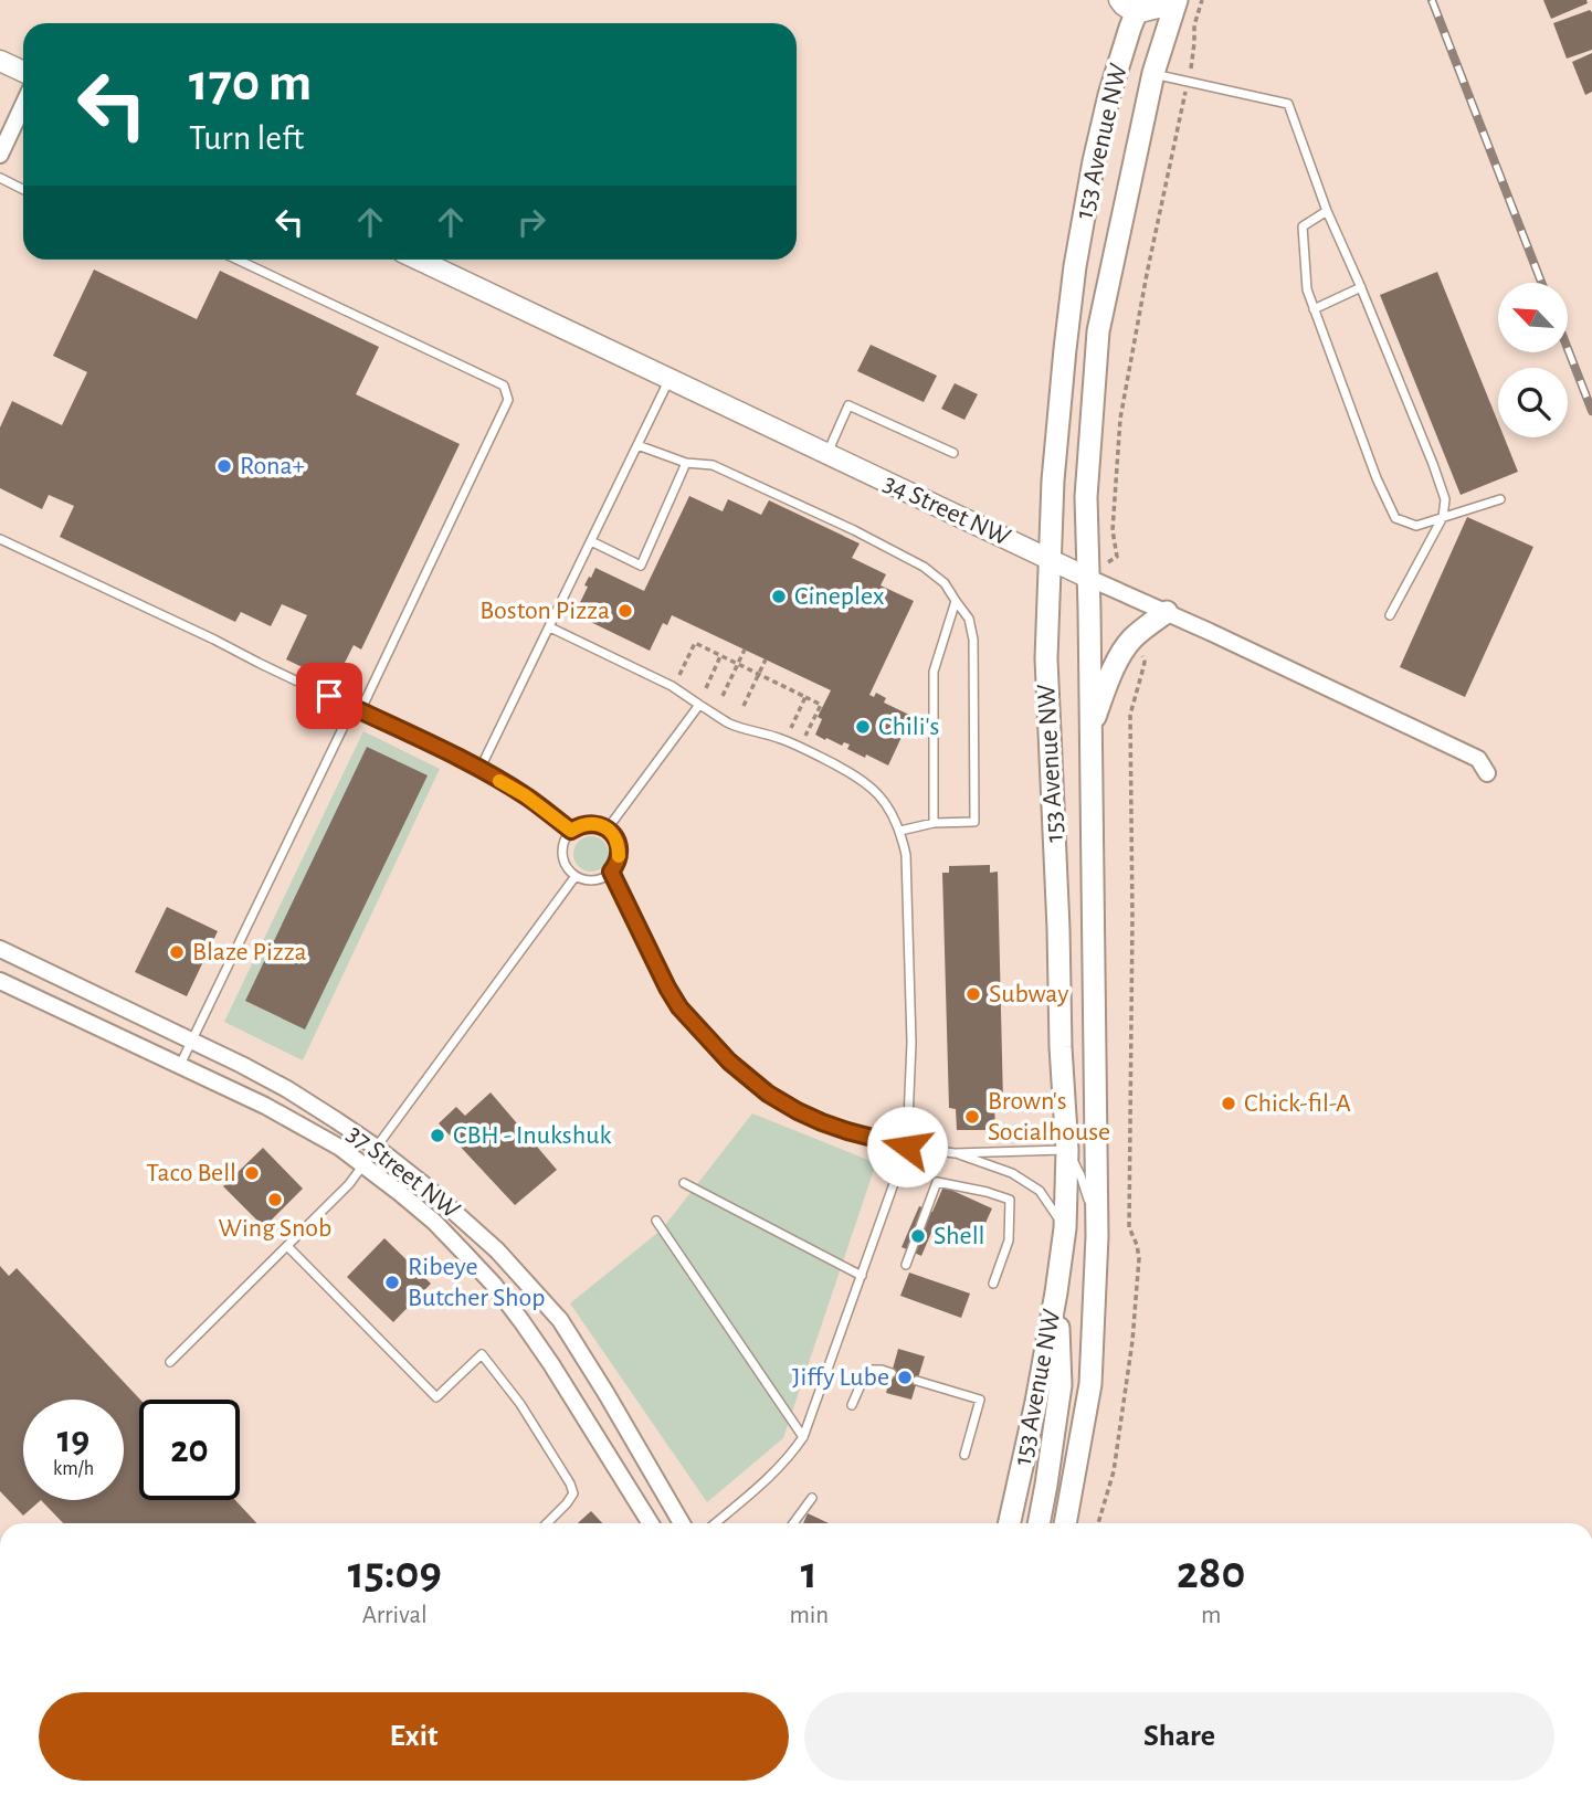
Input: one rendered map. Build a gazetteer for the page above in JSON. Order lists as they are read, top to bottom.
{
  "streets": {
    "main road": ["153 Avenue NW"],
    "street": ["34 Street NW", "37 Street NW"]
  },
  "crossings": [
    ["153 Avenue NW", "34 Street NW"]
  ],
  "places": [
    "Rona+",
    "Cineplex",
    "Boston Pizza",
    "Chili's",
    "Blaze Pizza",
    "Subway",
    "Chick-fil-A",
    "Brown's Socialhouse",
    "CBH - Inukshuk",
    "Taco Bell",
    "Wing Snob",
    "Shell",
    "Ribeye Butcher Shop",
    "Jiffy Lube"
  ],
  "north": "top left",
  "page": {
    "turn": ["170 m", "Turn left"],
    "speed": "19 km/h",
    "limit": "20",
    "eta": [
      "15:09",
      "Arrival",
      "1",
      "min",
      "280",
      "m"
    ],
    "buttons": ["Exit", "Share"]
  }
}
